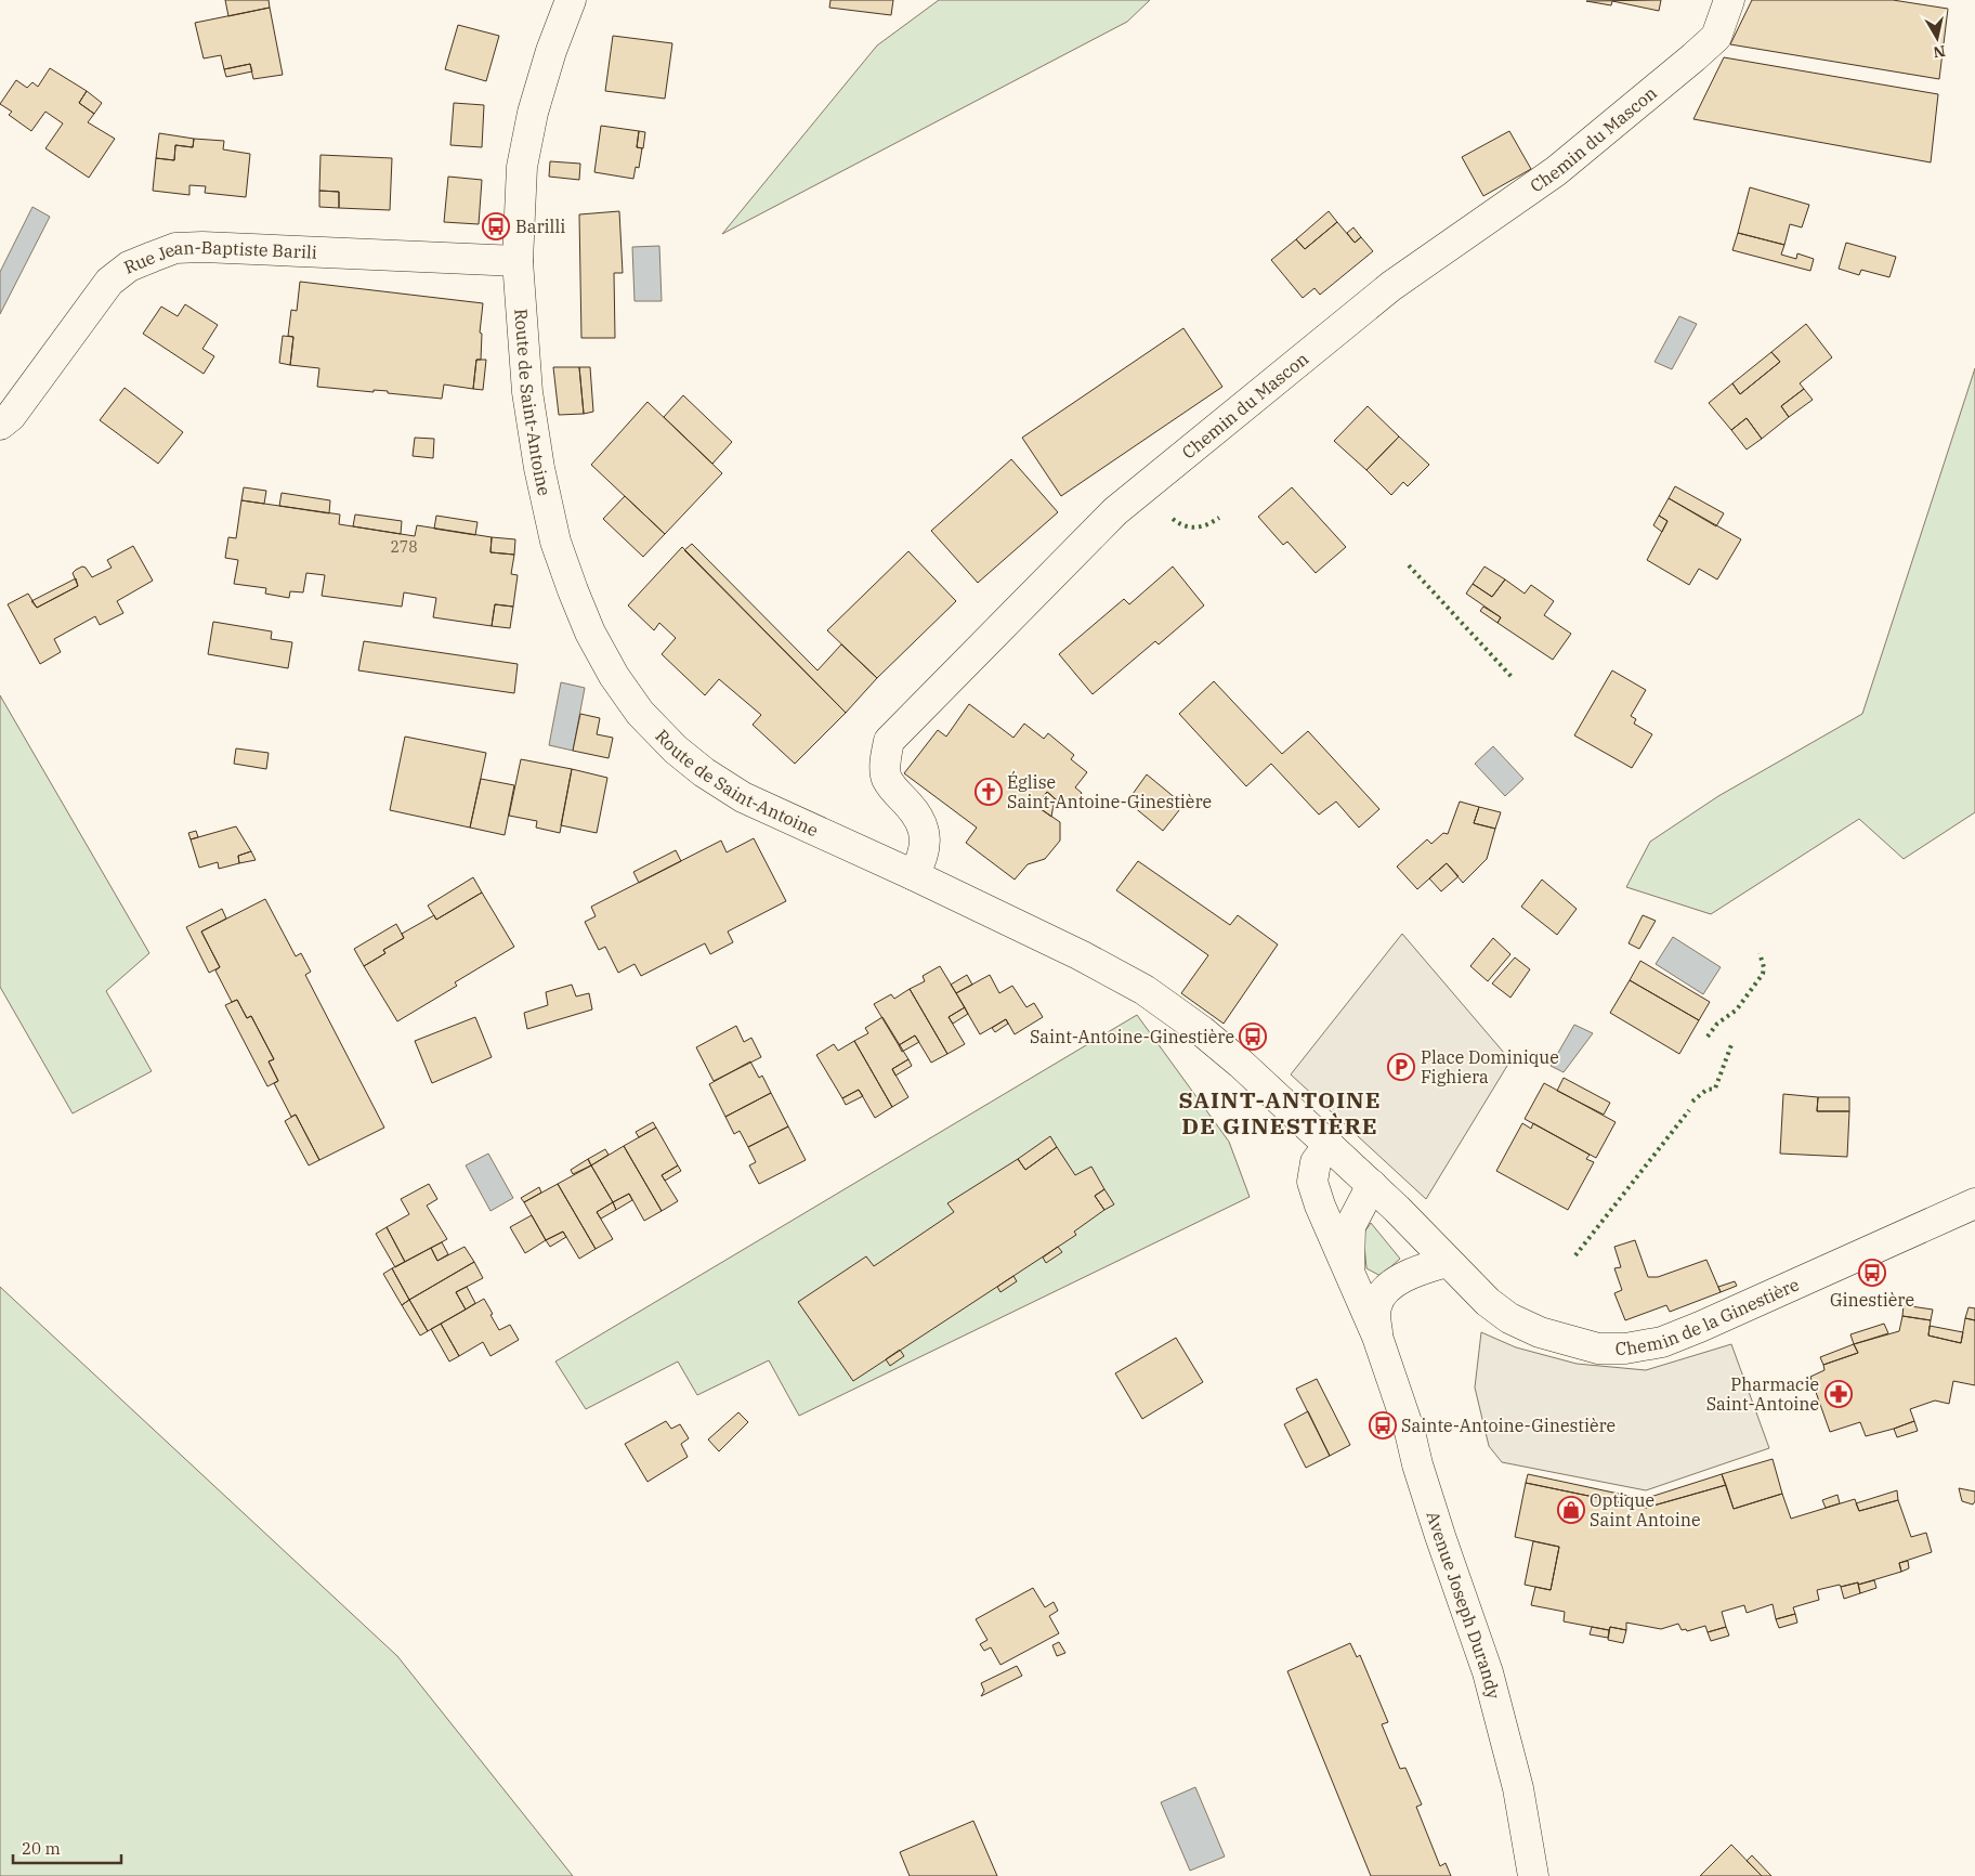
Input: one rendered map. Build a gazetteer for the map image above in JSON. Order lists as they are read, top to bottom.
{
  "streets": {
    "street": [
      "Chemin du Mascon",
      "Rue Jean-Baptiste Barili",
      "Route de Saint-Antoine",
      "Chemin de la Ginestière",
      "Avenue Joseph Durandy"
    ]
  },
  "crossings": [
    ["Chemin du Mascon", "Route de Saint-Antoine"],
    ["Rue Jean-Baptiste Barili", "Route de Saint-Antoine"],
    ["Route de Saint-Antoine", "Chemin de la Ginestière"]
  ],
  "districts": ["SAINT-ANTOINE DE GINESTIÈRE"],
  "places": {
    "bus stop": [
      "Barilli",
      "Saint-Antoine-Ginestière",
      "Ginestière",
      "Sainte-Antoine-Ginestière"
    ],
    "church": ["Église Saint-Antoine-Ginestière"],
    "parking": ["Place Dominique Fighiera"],
    "pharmacy": ["Pharmacie Saint-Antoine"],
    "shop": ["Optique Saint Antoine"]
  },
  "house_numbers": ["278"],
  "scale_bar": "20 m",
  "north": "bottom"
}
